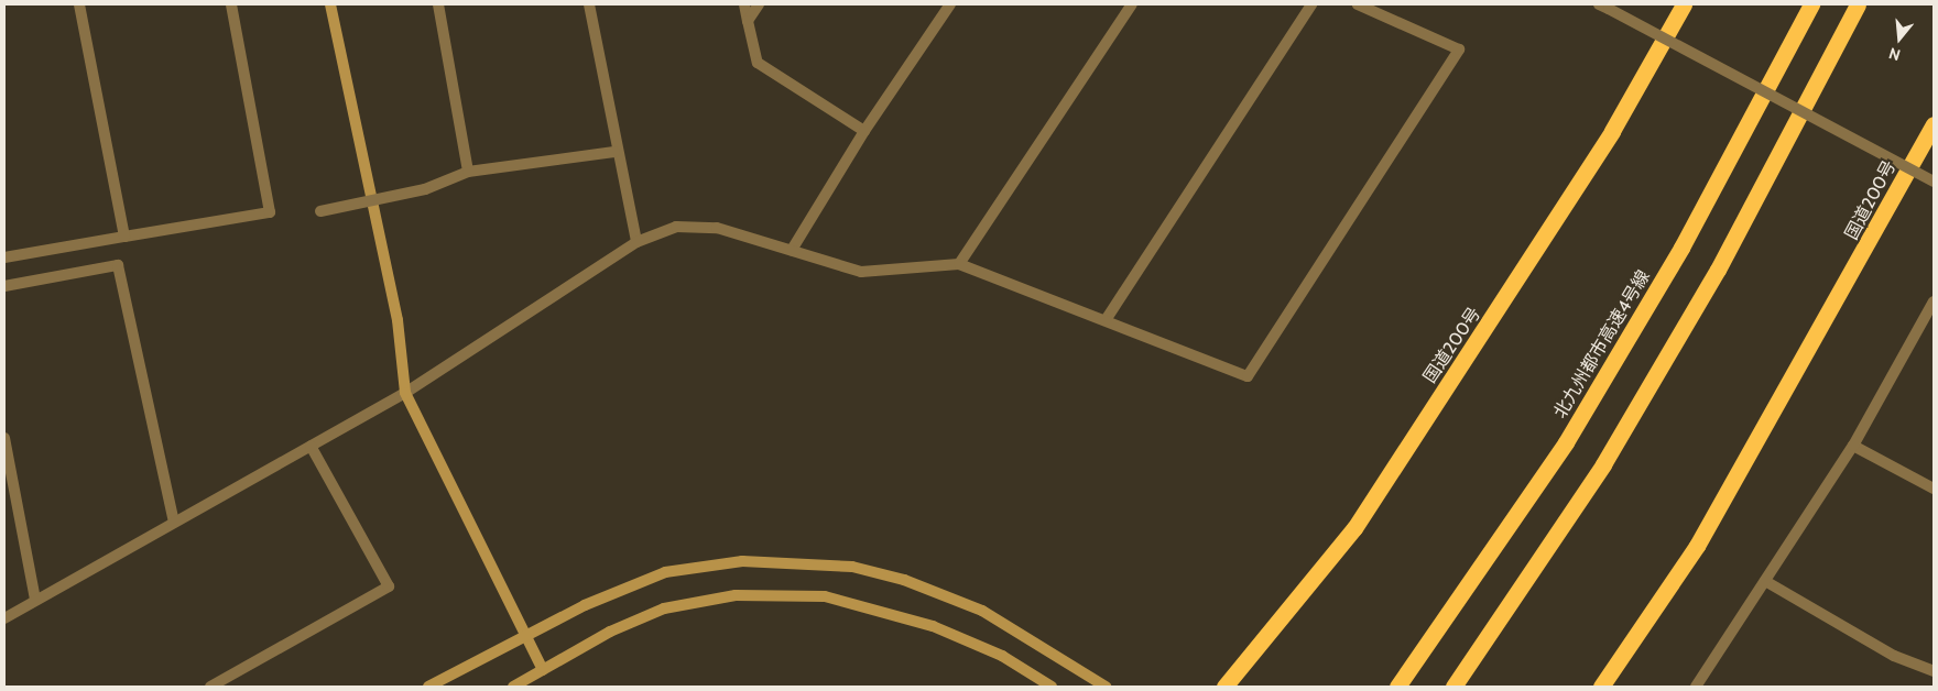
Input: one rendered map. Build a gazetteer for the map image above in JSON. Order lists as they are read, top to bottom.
{
  "streets": {
    "highway": ["国道200号", "北九州都市高速4号線"]
  },
  "north": "bottom"
}
